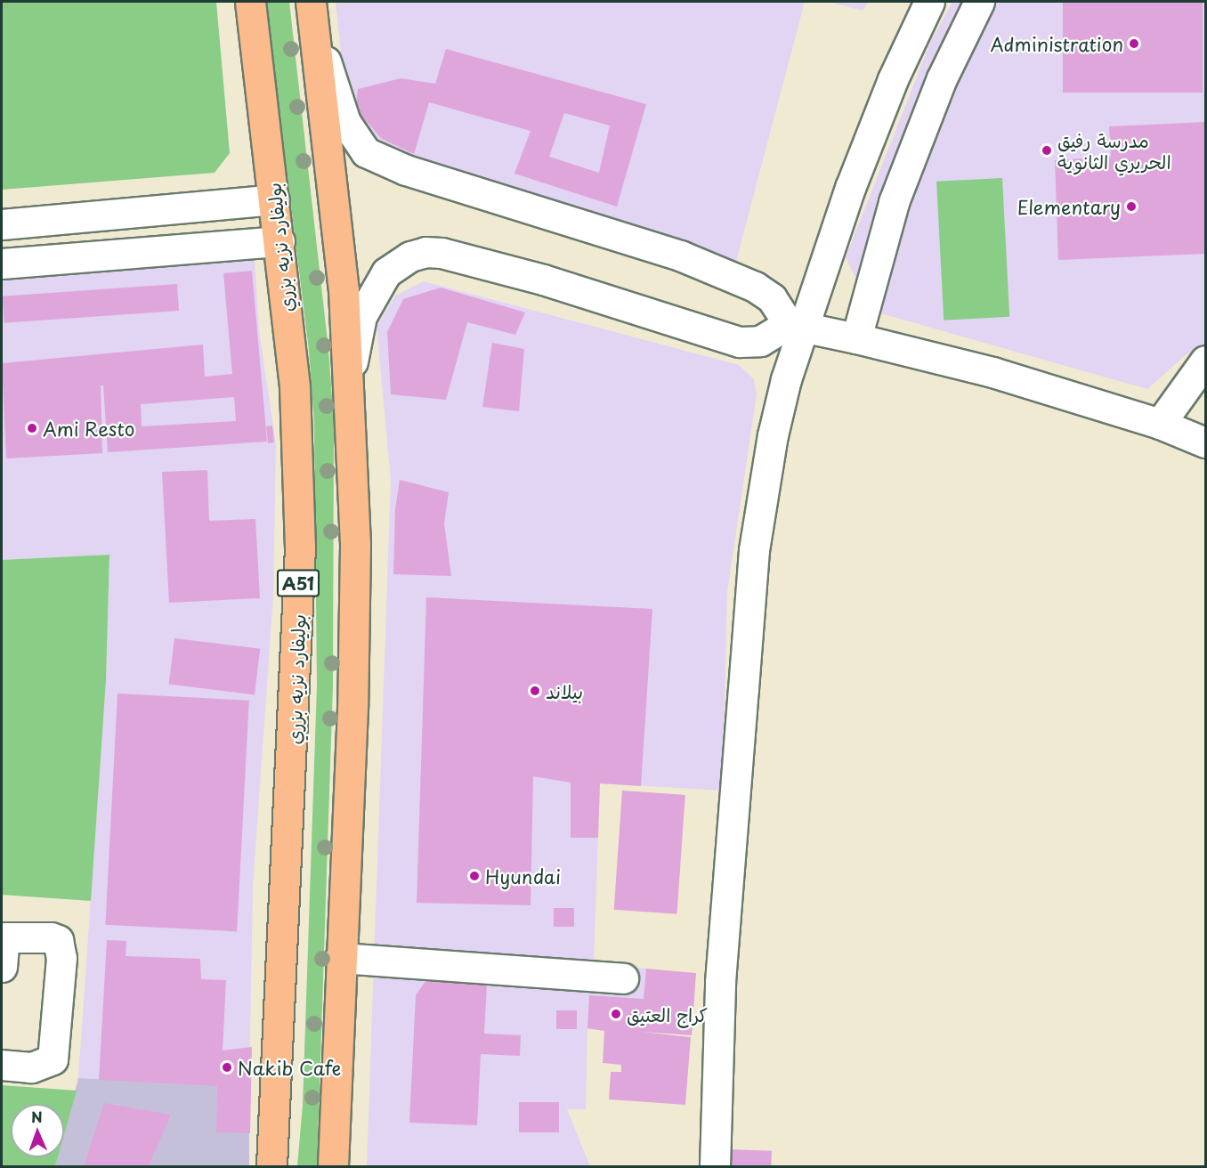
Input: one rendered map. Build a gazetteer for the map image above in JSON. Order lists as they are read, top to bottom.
{
  "streets": {
    "highway": ["بوليفارد نزيه بزري", "A51"]
  },
  "places": [
    "Administration",
    "مدرسة رفيق الحريري الثانوية",
    "Elementary",
    "Ami Resto",
    "بيلاند",
    "Hyundai",
    "كراج العتيق",
    "Nakib Cafe"
  ],
  "north": "top"
}
